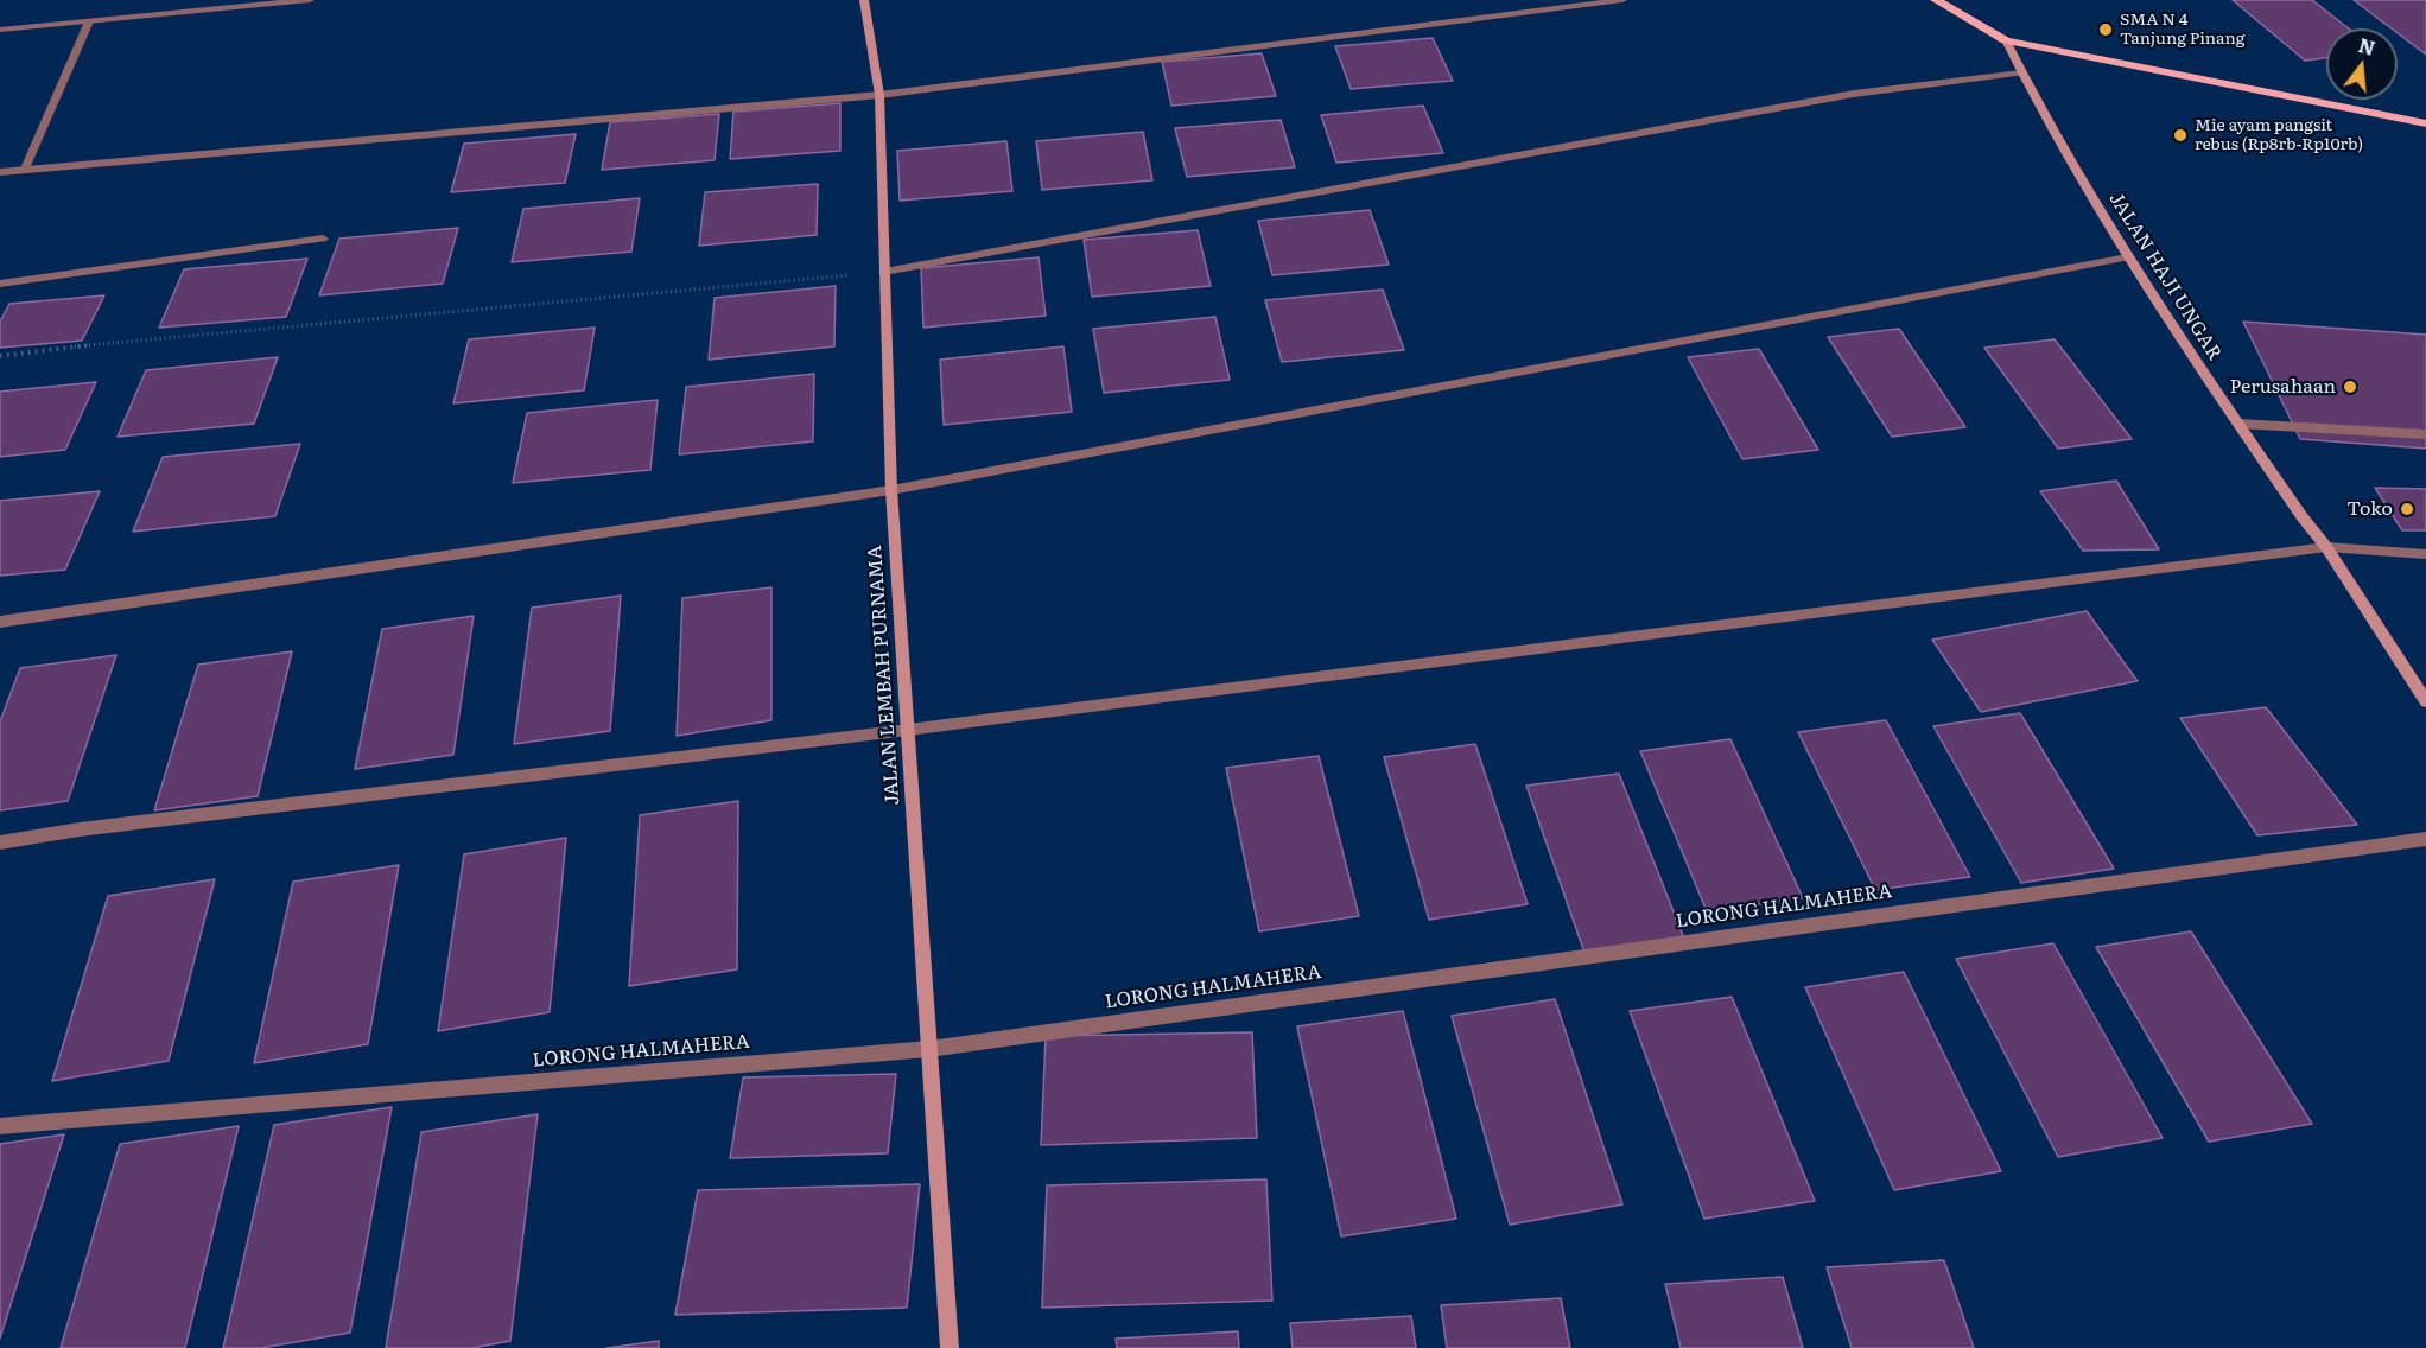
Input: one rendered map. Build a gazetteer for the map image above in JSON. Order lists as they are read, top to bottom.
{
  "streets": {
    "street": ["JALAN HAJI UNGAR", "JALAN LEMBAH PURNAMA", "LORONG HALMAHERA"]
  },
  "crossings": [
    ["JALAN LEMBAH PURNAMA", "LORONG HALMAHERA"]
  ],
  "places": [
    "SMA N 4 Tanjung Pinang",
    "Mie ayam pangsit rebus (Rp8rb-Rp10rb)",
    "Perusahaan",
    "Toko"
  ],
  "north": "top"
}
